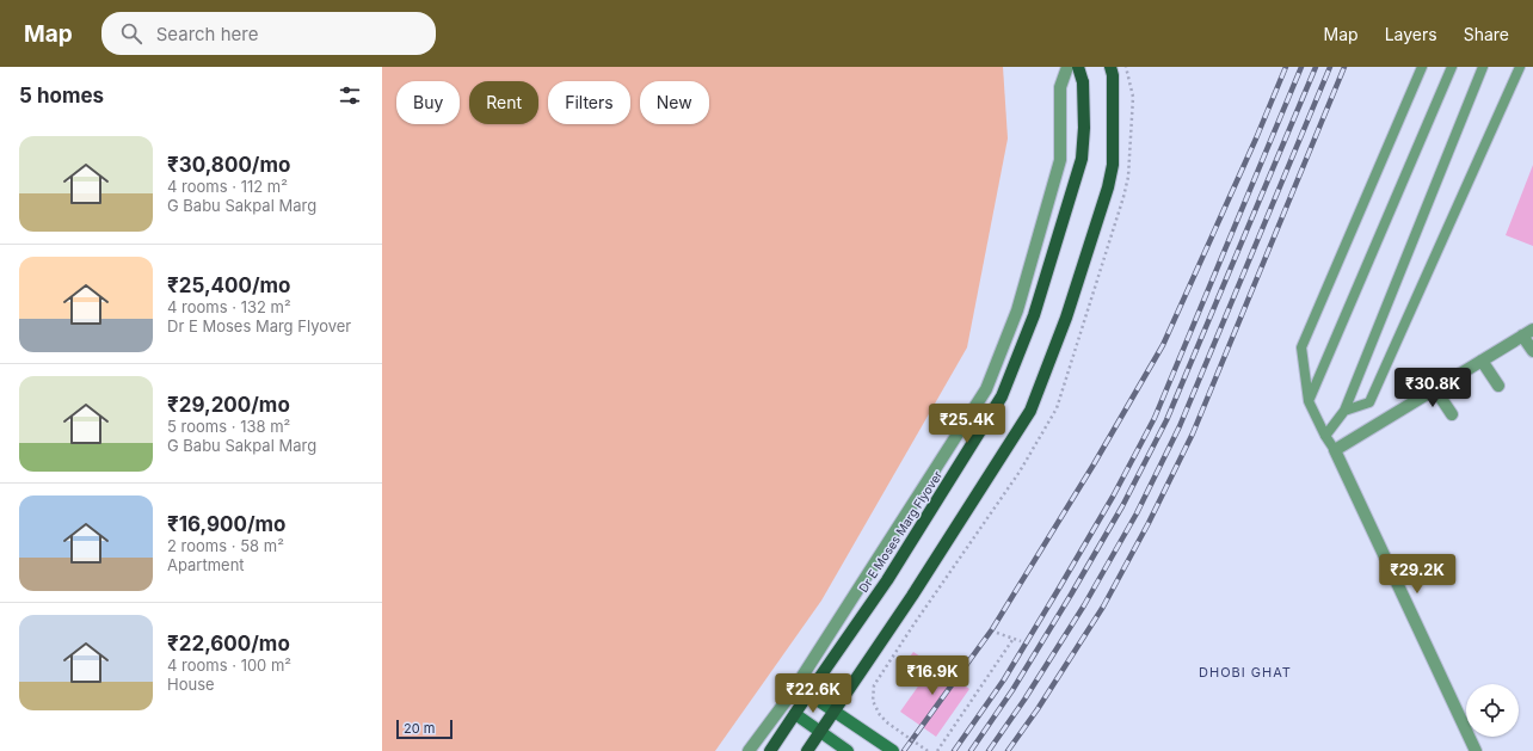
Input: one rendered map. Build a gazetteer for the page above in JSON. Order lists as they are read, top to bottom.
{
  "streets": {
    "main road": ["Dr E Moses Marg Flyover"]
  },
  "districts": ["DHOBI GHAT"],
  "scale_bar": "20 m",
  "page": {
    "header": "Map",
    "search": "Search here",
    "nav": ["Map", "Layers", "Share"],
    "heading": "5 homes",
    "chip": [
      "Buy",
      "Rent",
      "Filters",
      "New"
    ],
    "list": [
      {
        "name": "₹30,800/mo",
        "note": "4 rooms · 112 m² · G Babu Sakpal Marg"
      },
      {
        "name": "₹25,400/mo",
        "note": "4 rooms · 132 m² · Dr E Moses Marg Flyover"
      },
      {
        "name": "₹29,200/mo",
        "note": "5 rooms · 138 m² · G Babu Sakpal Marg"
      },
      {
        "name": "₹16,900/mo",
        "note": "2 rooms · 58 m² · Apartment"
      },
      {
        "name": "₹22,600/mo",
        "note": "4 rooms · 100 m² · House"
      }
    ],
    "price": [
      "₹30.8K",
      "₹25.4K",
      "₹29.2K",
      "₹16.9K",
      "₹22.6K"
    ],
    "scale": "20 m"
  }
}
